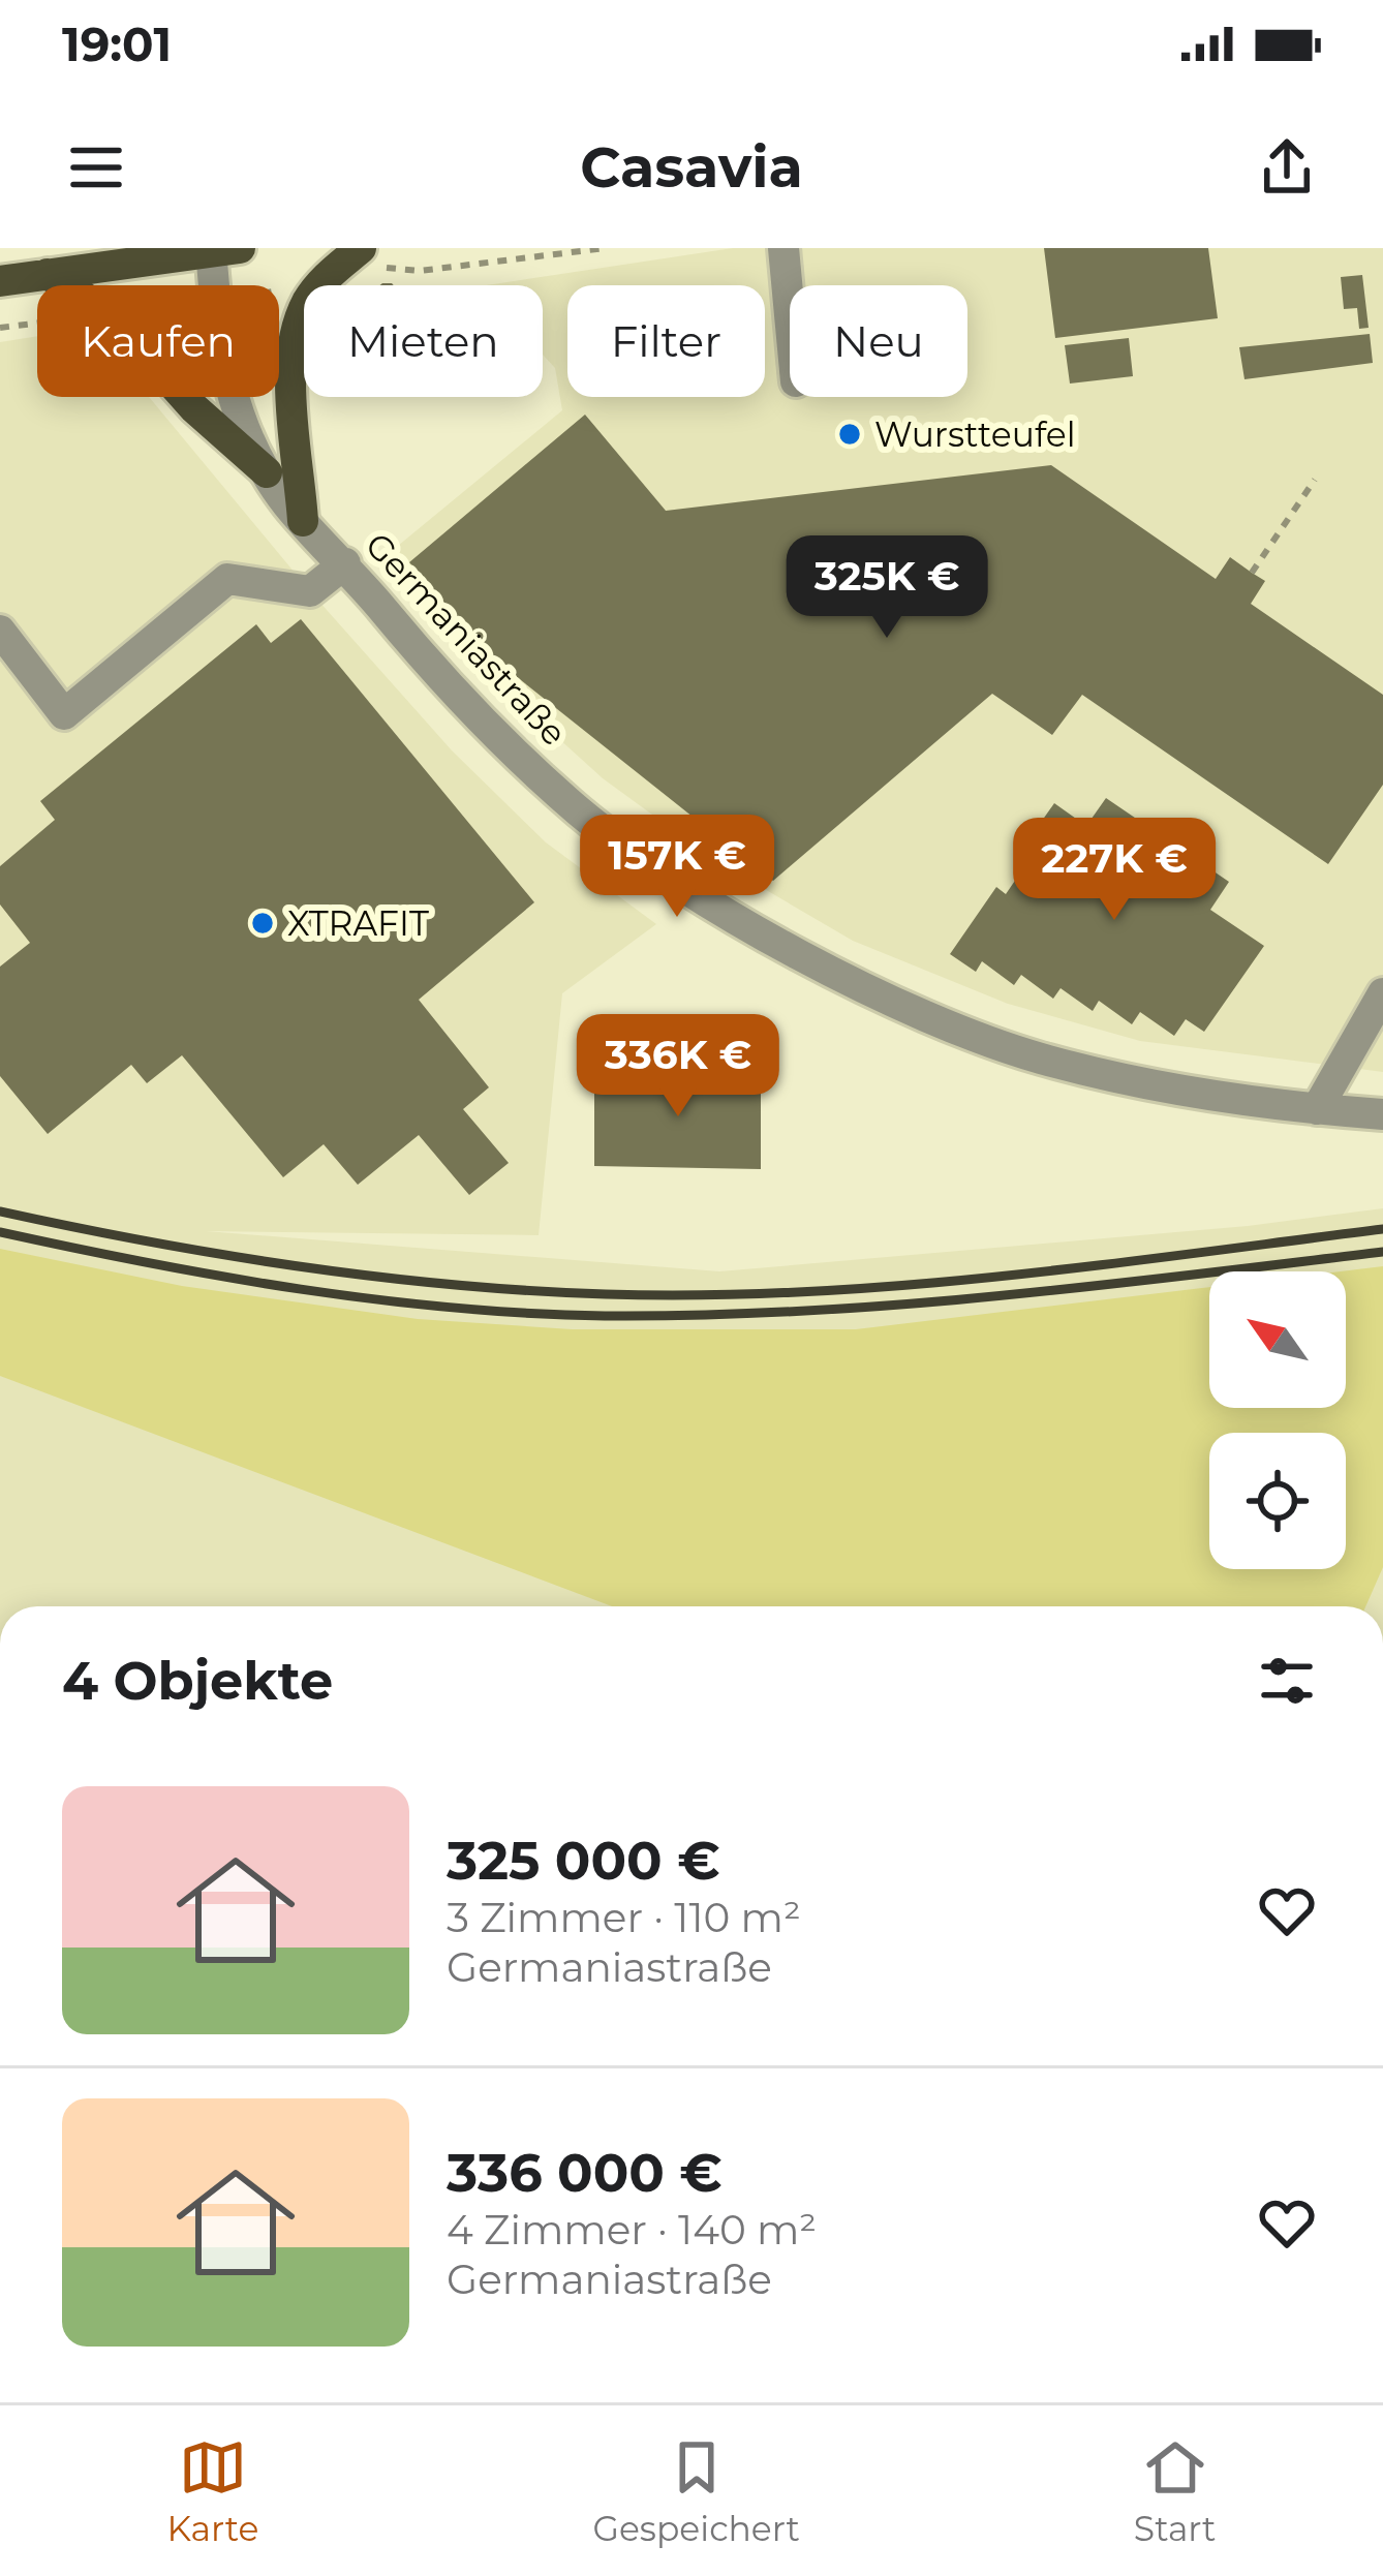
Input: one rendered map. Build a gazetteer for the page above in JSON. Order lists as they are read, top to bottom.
{
  "streets": {
    "street": ["Germaniastraße"]
  },
  "places": ["Wurstteufel", "XTRAFIT"],
  "north": "top left",
  "page": {
    "status": "19:01",
    "header": "Casavia",
    "chip": [
      "Kaufen",
      "Mieten",
      "Filter",
      "Neu"
    ],
    "price": [
      "325K €",
      "157K €",
      "227K €",
      "336K €"
    ],
    "heading": "4 Objekte",
    "list": [
      {
        "name": "325 000 €",
        "note": "3 Zimmer · 110 m² · Germaniastraße"
      },
      {
        "name": "336 000 €",
        "note": "4 Zimmer · 140 m² · Germaniastraße"
      }
    ],
    "tabs": ["Karte", "Gespeichert", "Start"]
  }
}
